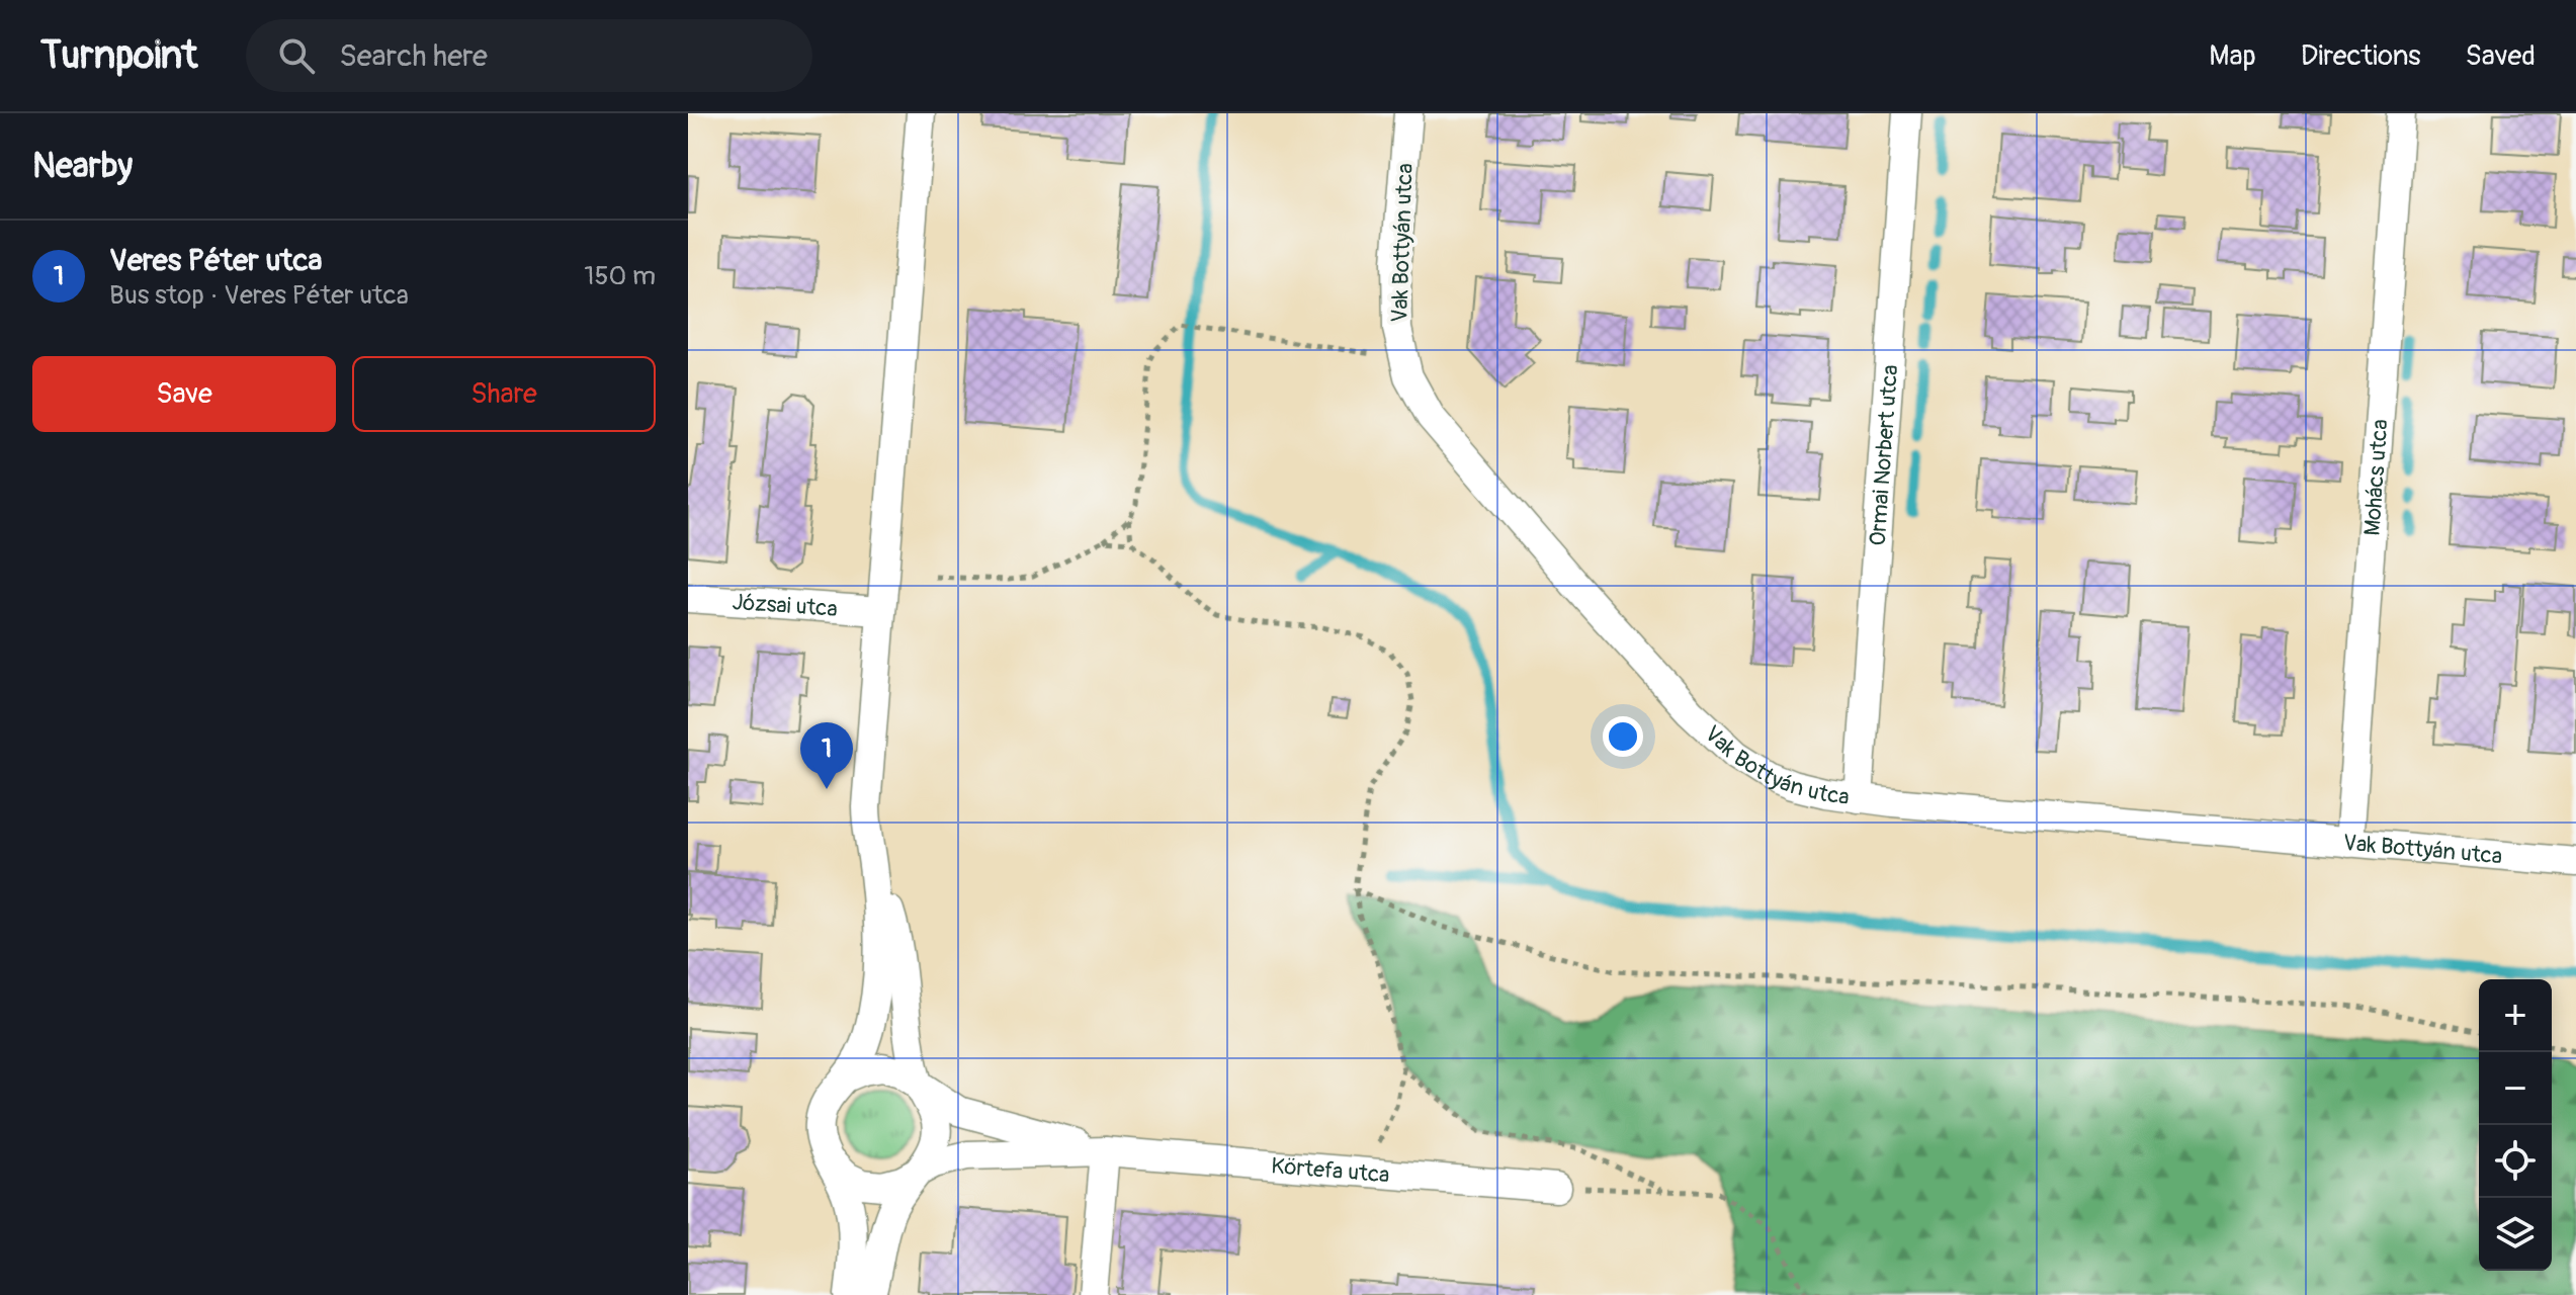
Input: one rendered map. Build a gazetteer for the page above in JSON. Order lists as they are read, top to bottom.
{
  "streets": {
    "street": [
      "Vak Bottyán utca",
      "Ormai Norbert utca",
      "Mohács utca",
      "Józsai utca",
      "Körtefa utca"
    ]
  },
  "crossings": [
    ["Vak Bottyán utca", "Ormai Norbert utca"],
    ["Vak Bottyán utca", "Mohács utca"]
  ],
  "page": {
    "header": "Turnpoint",
    "search": "Search here",
    "nav": ["Map", "Directions", "Saved"],
    "heading": "Nearby",
    "list": [
      {
        "mark": "1",
        "name": "Veres Péter utca",
        "note": "Bus stop · Veres Péter utca",
        "value": "150 m"
      }
    ],
    "buttons": ["Save", "Share"],
    "pins": "1",
    "map_buttons": ["+", "−"]
  }
}
